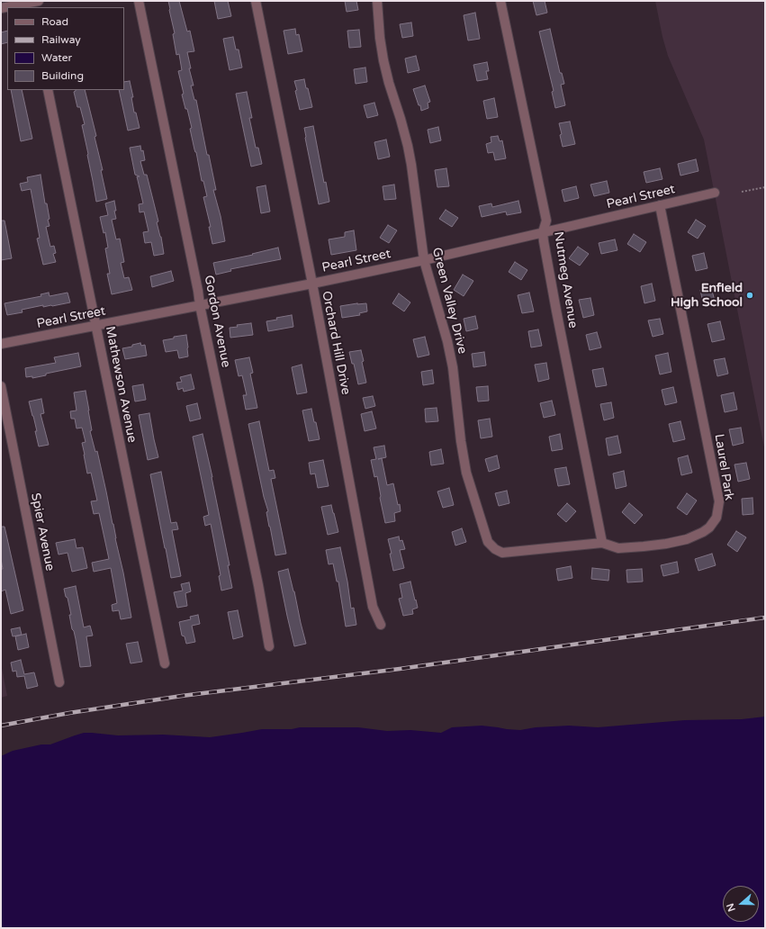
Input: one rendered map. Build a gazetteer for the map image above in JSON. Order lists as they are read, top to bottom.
{
  "streets": {
    "street": [
      "Pearl Street",
      "Nutmeg Avenue",
      "Green Valley Drive",
      "Gordon Avenue",
      "Orchard Hill Drive",
      "Mathewson Avenue",
      "Laurel Park",
      "Spier Avenue"
    ]
  },
  "crossings": [
    ["Pearl Street", "Nutmeg Avenue"],
    ["Pearl Street", "Green Valley Drive"],
    ["Pearl Street", "Gordon Avenue"],
    ["Pearl Street", "Orchard Hill Drive"],
    ["Pearl Street", "Mathewson Avenue"],
    ["Pearl Street", "Laurel Park"],
    ["Nutmeg Avenue", "Laurel Park"],
    ["Green Valley Drive", "Laurel Park"]
  ],
  "places": ["Enfield High School"],
  "legend": [
    "Road",
    "Railway",
    "Water",
    "Building"
  ],
  "north": "left"
}
